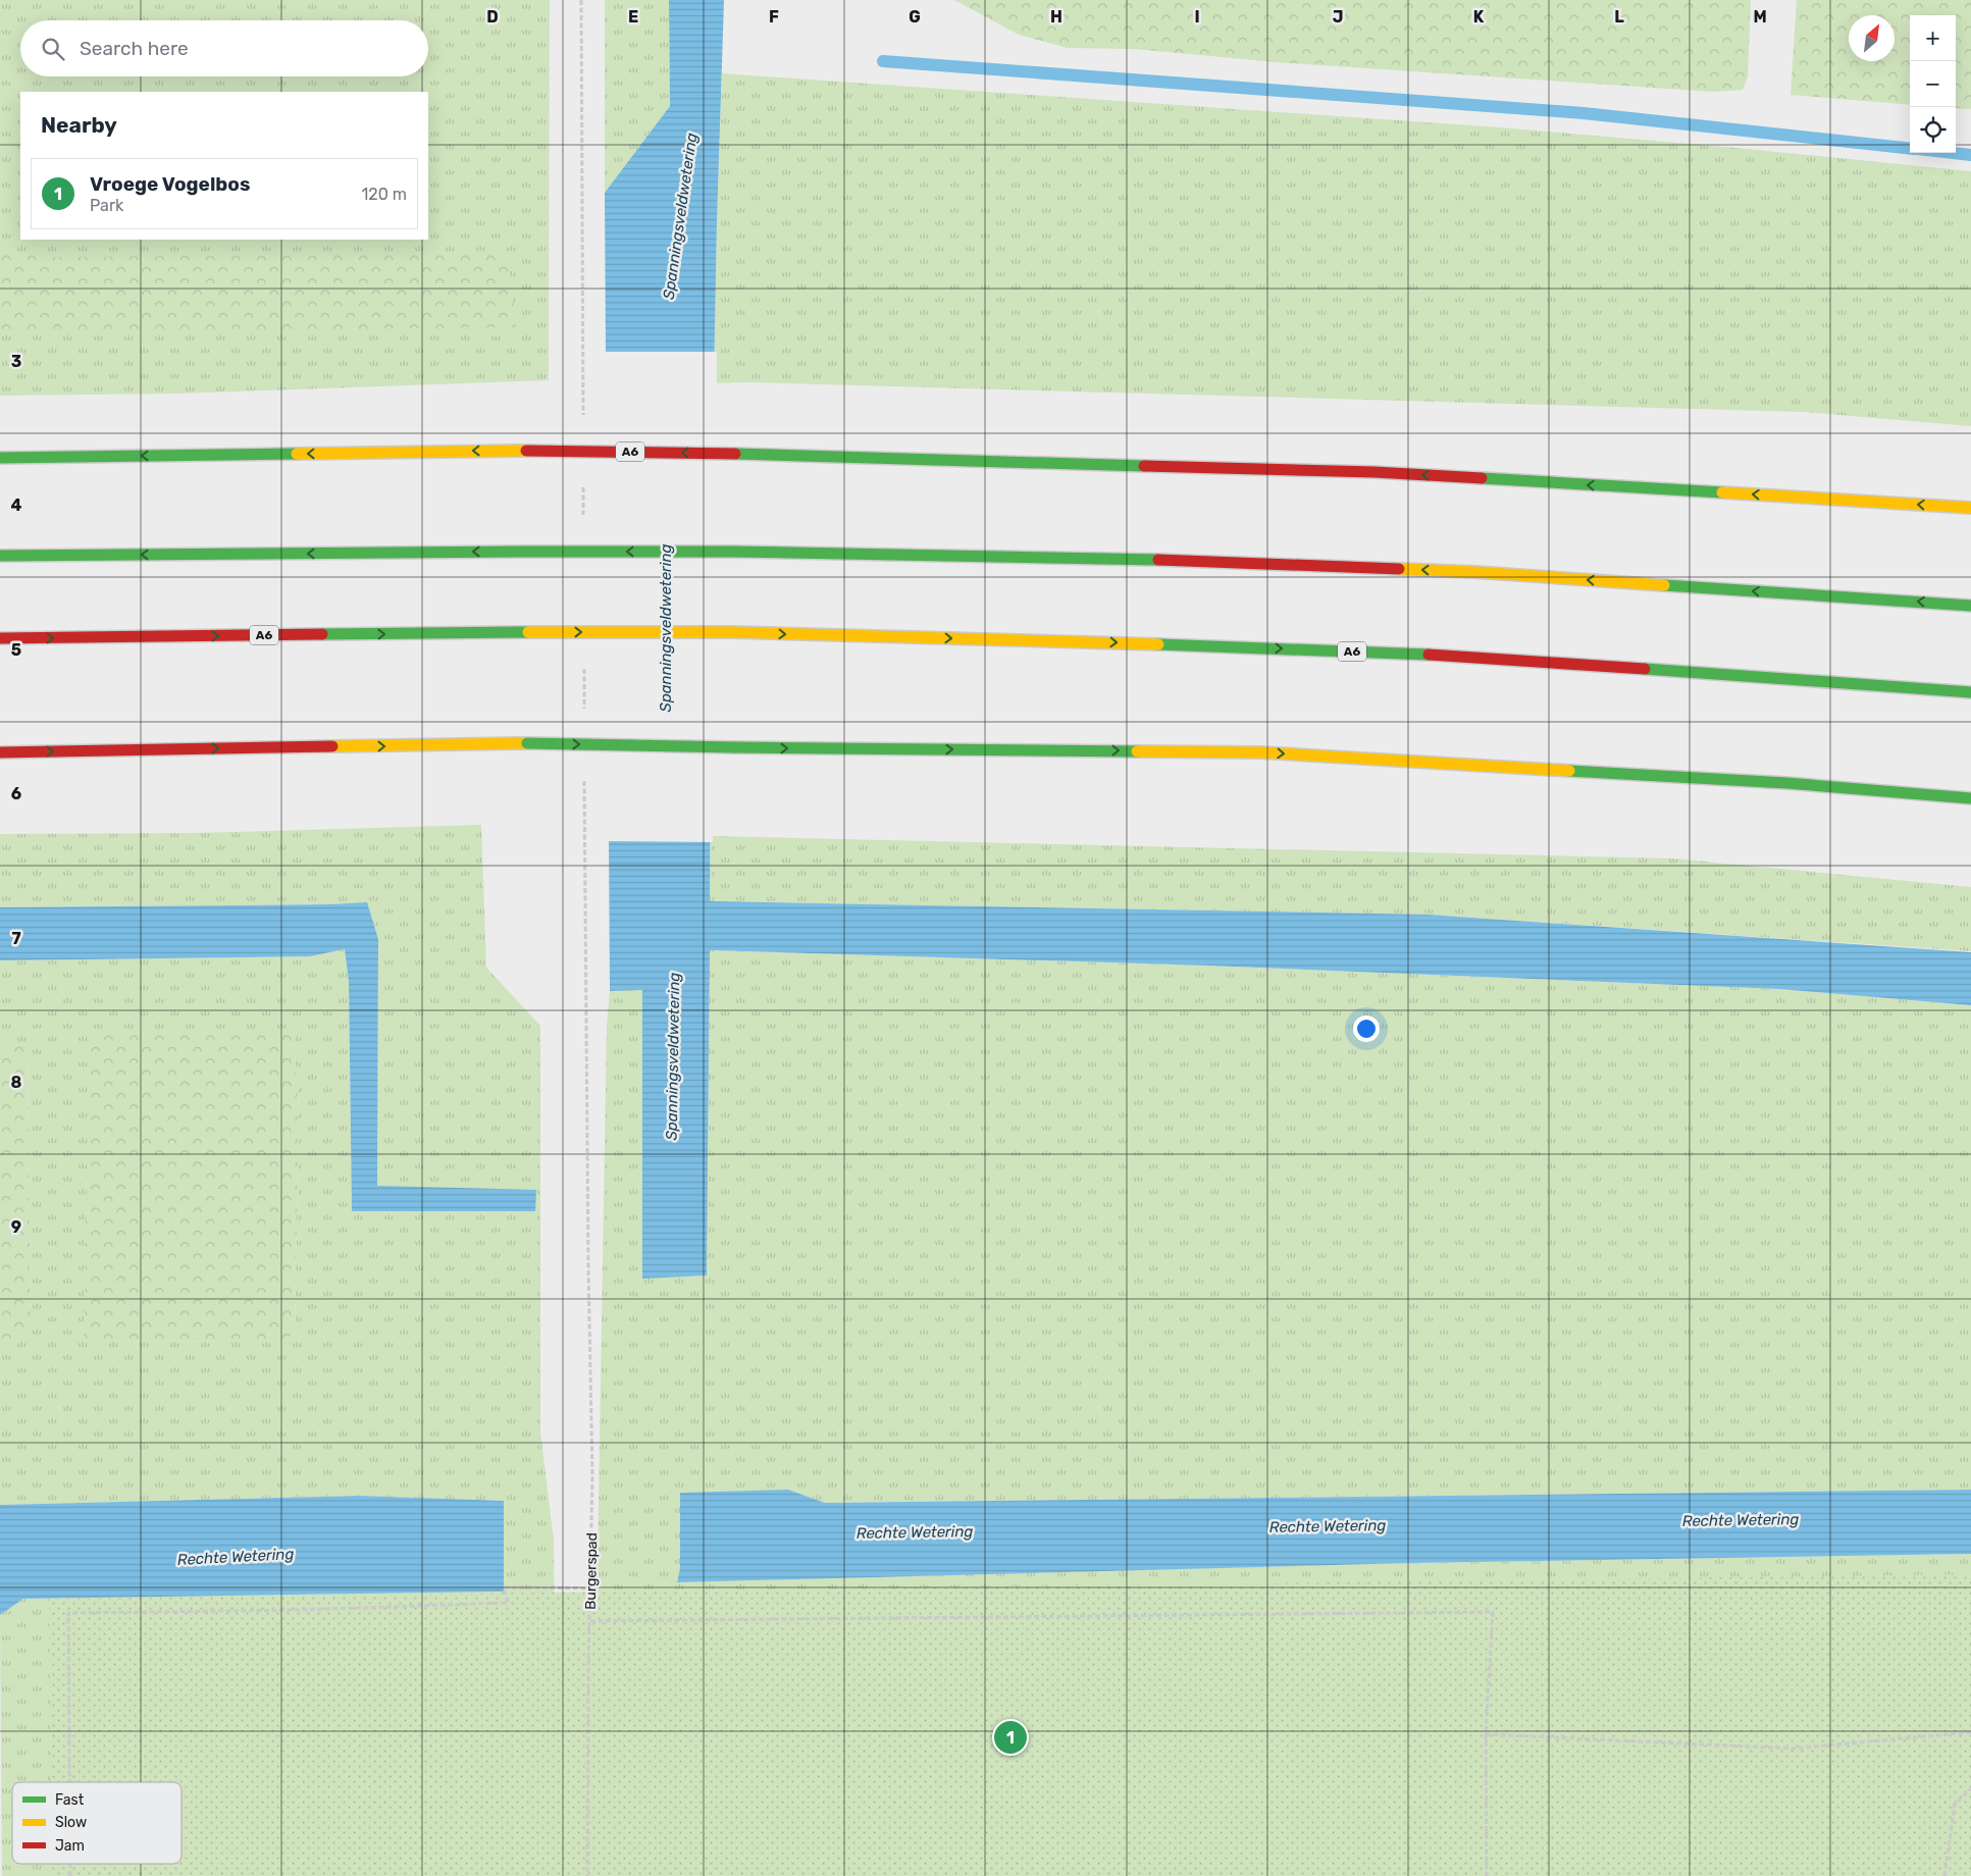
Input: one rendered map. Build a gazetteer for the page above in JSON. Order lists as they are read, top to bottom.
{
  "streets": {
    "highway": ["A6"],
    "path": ["Burgerspad"]
  },
  "water": ["Spanningsveldwetering", "Rechte Wetering"],
  "legend": ["Fast", "Slow", "Jam"],
  "north": "top right",
  "page": {
    "map_buttons": ["+", "−"],
    "search": "Search here",
    "heading": "Nearby",
    "list": [
      {
        "mark": "1",
        "name": "Vroege Vogelbos",
        "note": "Park",
        "value": "120 m"
      }
    ],
    "pins": "1"
  },
  "grid": {
    "columns": [
      "D",
      "E",
      "F",
      "G",
      "H",
      "I",
      "J",
      "K",
      "L",
      "M"
    ],
    "rows": [
      "3",
      "4",
      "5",
      "6",
      "7",
      "8",
      "9"
    ]
  }
}
